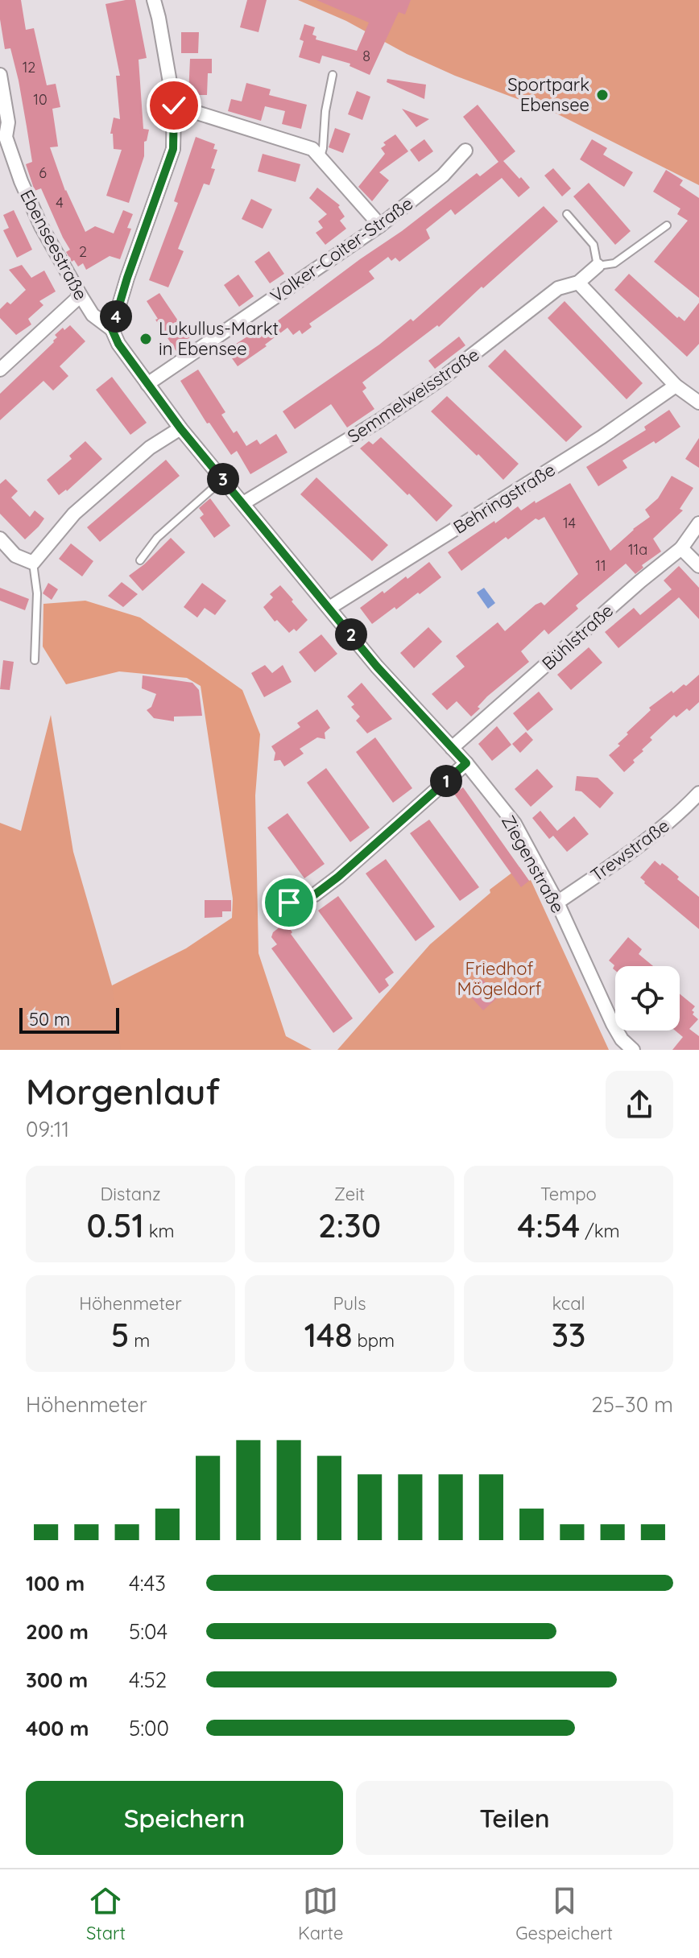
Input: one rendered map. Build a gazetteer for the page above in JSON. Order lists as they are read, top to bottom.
{
  "streets": {
    "street": [
      "Ebenseestraße",
      "Volker-Coiter-Straße",
      "Semmelweisstraße",
      "Behringstraße",
      "Bühlstraße",
      "Trewstraße",
      "Ziegenstraße"
    ]
  },
  "crossings": [
    ["Ebenseestraße", "Ziegenstraße"],
    ["Volker-Coiter-Straße", "Ziegenstraße"],
    ["Semmelweisstraße", "Ziegenstraße"],
    ["Behringstraße", "Ziegenstraße"],
    ["Bühlstraße", "Ziegenstraße"],
    ["Trewstraße", "Ziegenstraße"]
  ],
  "parks": ["Friedhof Mögeldorf"],
  "places": ["Sportpark Ebensee", "Lukullus-Markt in Ebensee"],
  "house_numbers": [
    "8",
    "12",
    "10",
    "6",
    "4",
    "2",
    "14",
    "11a",
    "11"
  ],
  "scale_bar": "50 m",
  "page": {
    "pins": [
      "4",
      "3",
      "2",
      "1"
    ],
    "scale": "50 m",
    "heading": ["Morgenlauf", "09:11"],
    "stats": [
      ["Distanz", "0.51 km"],
      ["Zeit", "2:30"],
      ["Tempo", "4:54 /km"],
      ["Höhenmeter", "5 m"],
      ["Puls", "148 bpm"],
      ["kcal", "33"]
    ],
    "chart": ["Höhenmeter", "25–30 m"],
    "list": [
      {
        "name": "100 m",
        "note": "4:43"
      },
      {
        "name": "200 m",
        "note": "5:04"
      },
      {
        "name": "300 m",
        "note": "4:52"
      },
      {
        "name": "400 m",
        "note": "5:00"
      }
    ],
    "buttons": ["Speichern", "Teilen"],
    "tabs": ["Start", "Karte", "Gespeichert"]
  }
}
